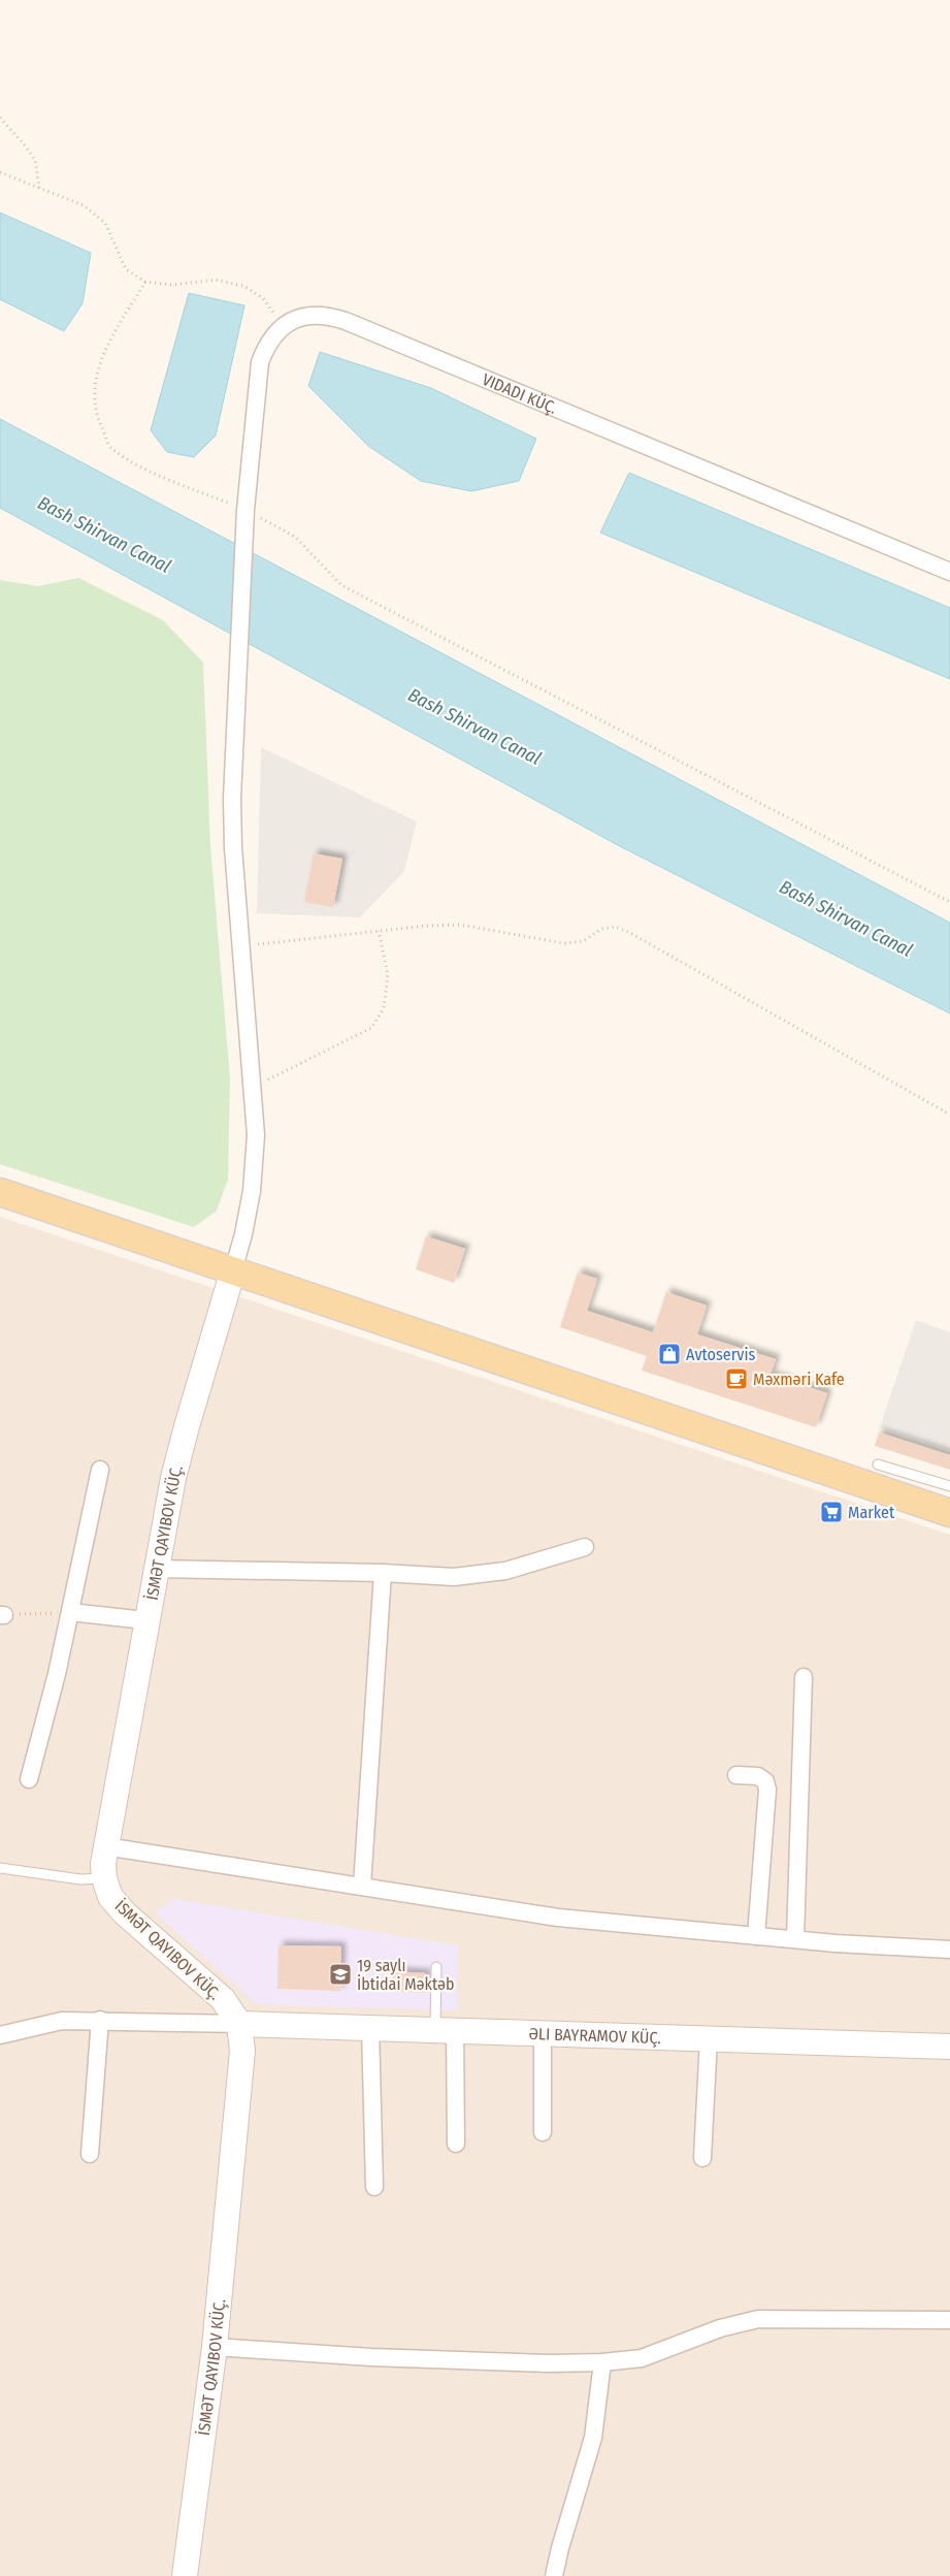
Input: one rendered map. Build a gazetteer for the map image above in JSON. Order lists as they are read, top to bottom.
{
  "streets": {
    "street": ["VIDADI KÜÇ.", "ƏLI BAYRAMOV KÜÇ."]
  },
  "water": ["Bash Shirvan Canal"],
  "places": {
    "shop": ["Avtoservis"],
    "cafe": ["Məxməri Kafe"],
    "supermarket": ["Market"],
    "school or university": ["19 saylı İbtidai Məktəb"]
  }
}
